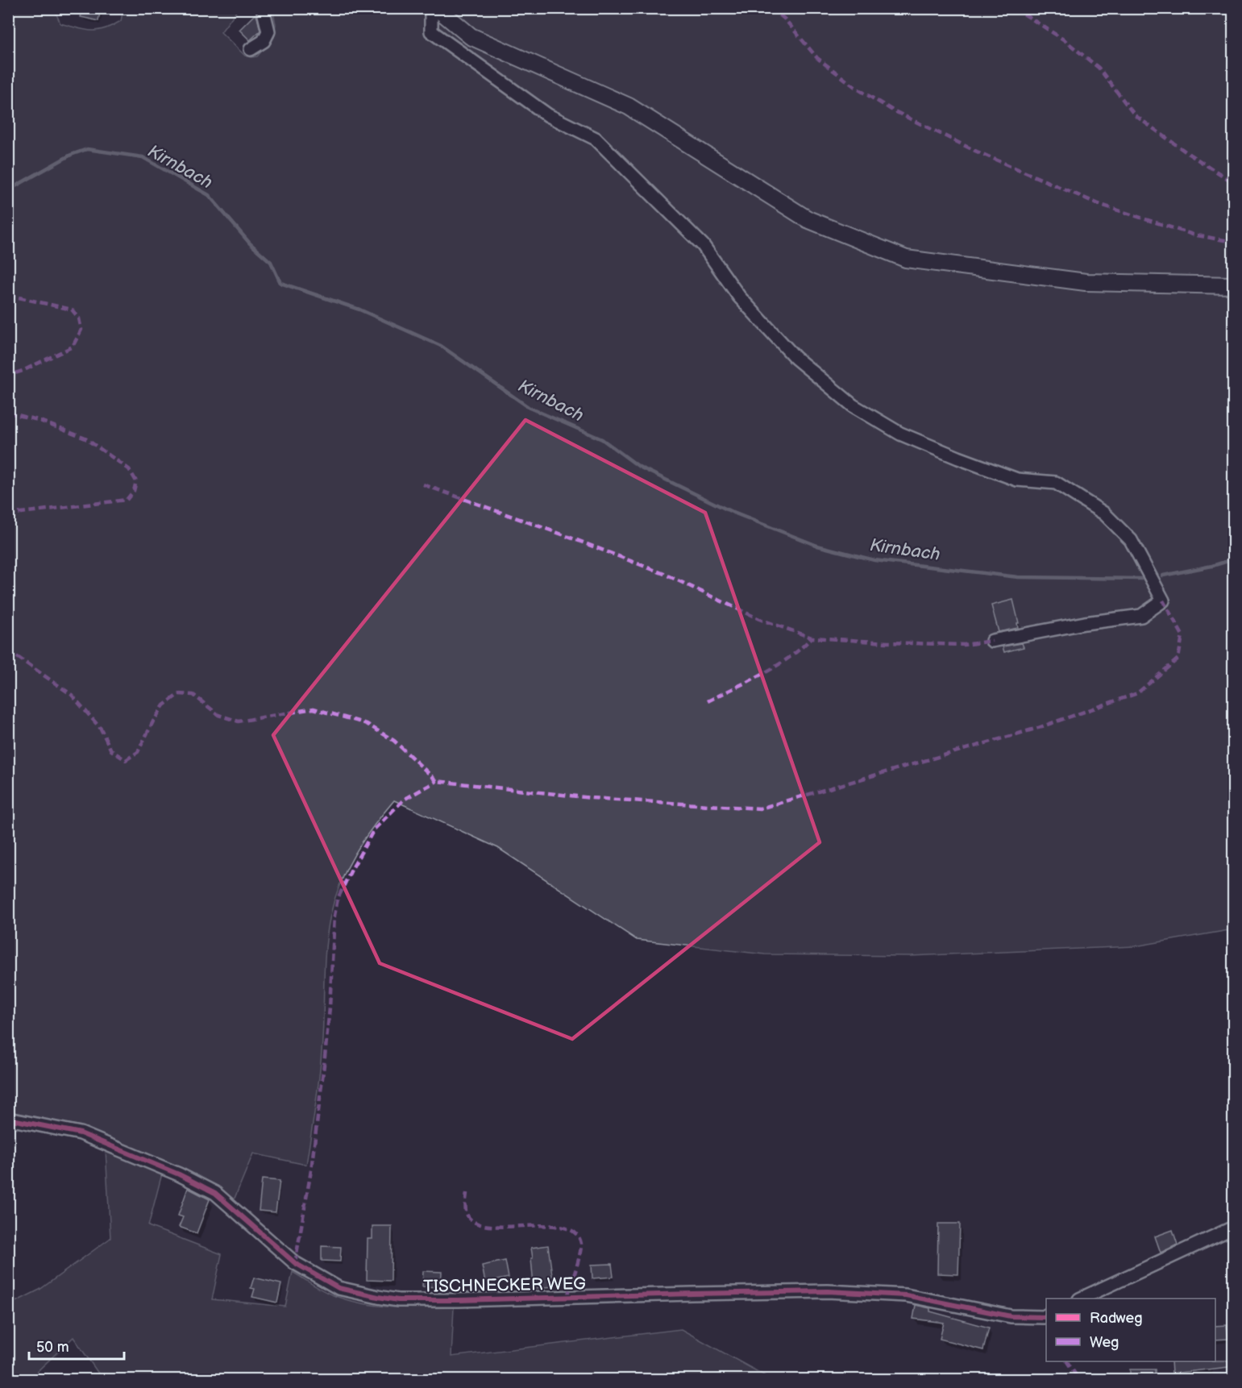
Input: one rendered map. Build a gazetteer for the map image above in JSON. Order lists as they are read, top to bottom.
{
  "streets": {
    "street": ["TISCHNECKER WEG"]
  },
  "water": ["Kirnbach"],
  "legend": ["Radweg", "Weg"],
  "scale_bar": "50 m"
}
